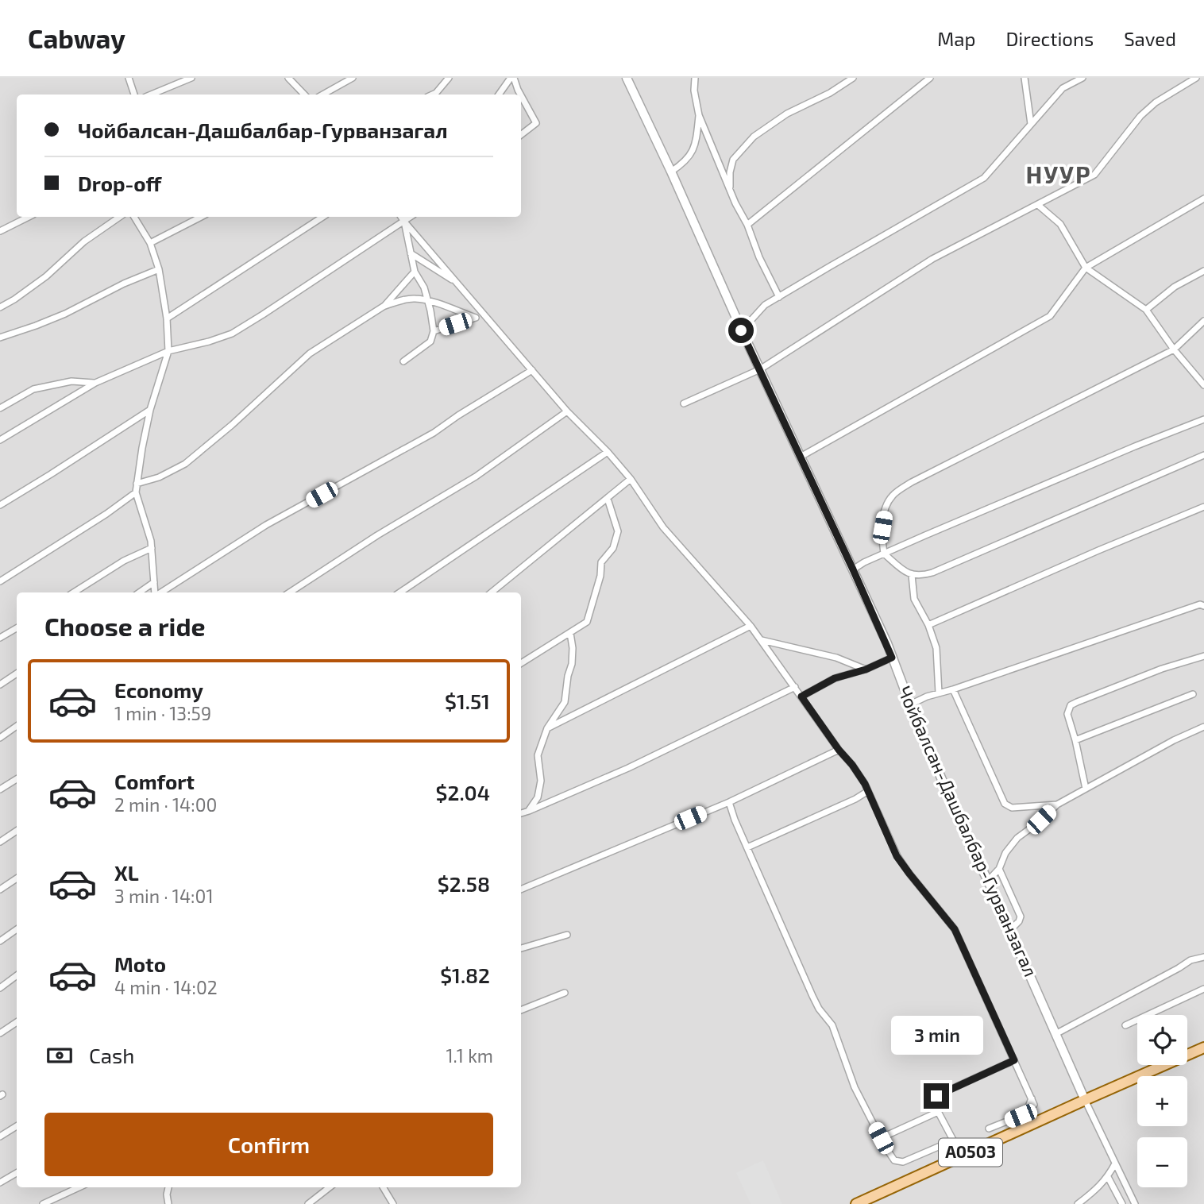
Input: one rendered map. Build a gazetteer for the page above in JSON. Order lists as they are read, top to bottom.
{
  "streets": {
    "main road": ["A0503"],
    "street": ["Чойбалсан-Дашбалбар-Гурванзагал"]
  },
  "crossings": [
    ["Чойбалсан-Дашбалбар-Гурванзагал", "A0503"]
  ],
  "districts": ["НУУР"],
  "page": {
    "header": "Cabway",
    "nav": ["Map", "Directions", "Saved"],
    "banner": ["Чойбалсан-Дашбалбар-Гурванзагал", "Drop-off"],
    "heading": "Choose a ride",
    "list": [
      {
        "name": "Economy",
        "note": "1 min · 13:59",
        "value": "$1.51"
      },
      {
        "name": "Comfort",
        "note": "2 min · 14:00",
        "value": "$2.04"
      },
      {
        "name": "XL",
        "note": "3 min · 14:01",
        "value": "$2.58"
      },
      {
        "name": "Moto",
        "note": "4 min · 14:02",
        "value": "$1.82"
      }
    ],
    "map_buttons": ["+", "−"],
    "bubble": "3 min",
    "pay": ["Cash", "1.1 km"],
    "buttons": "Confirm"
  }
}
